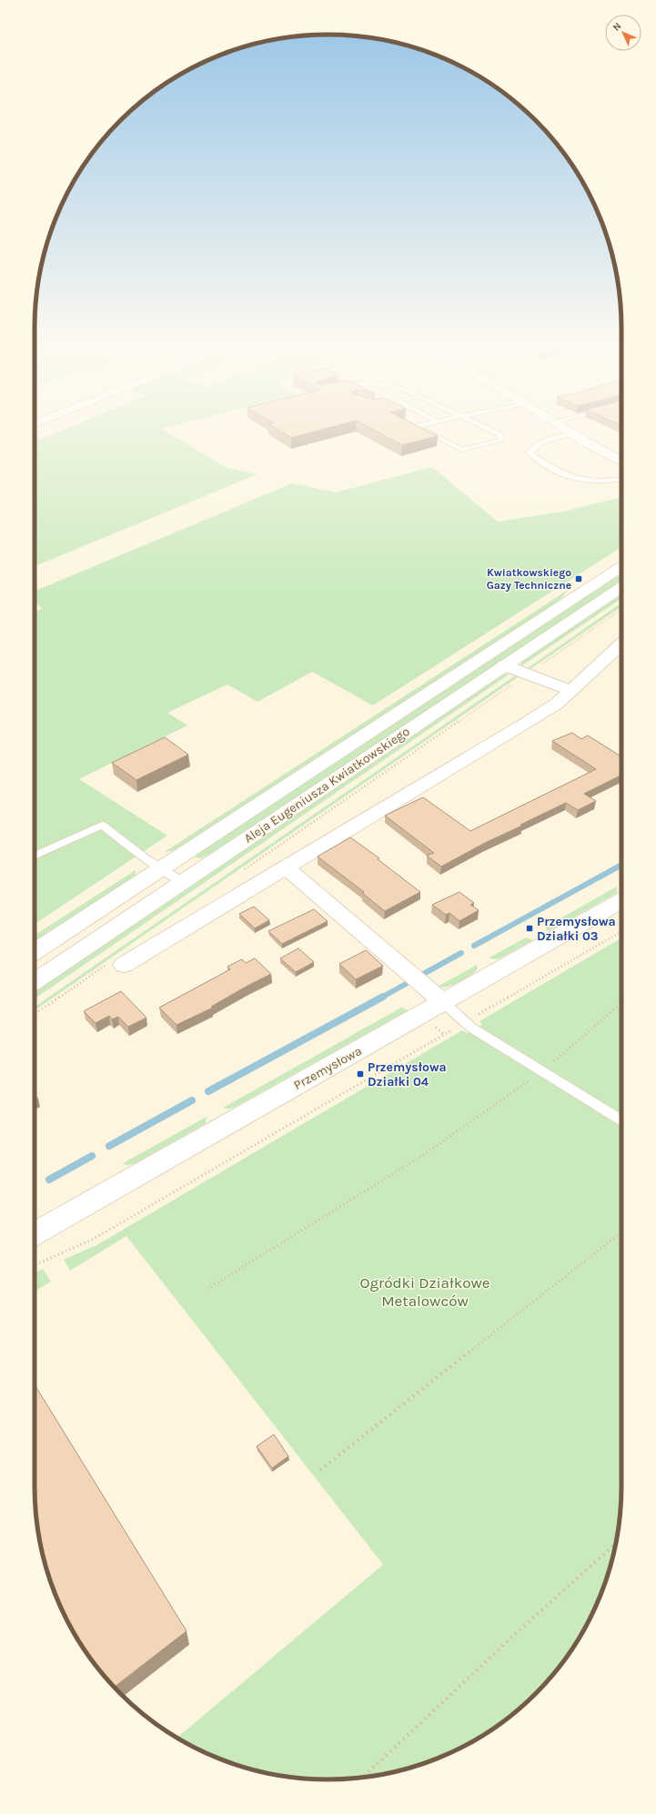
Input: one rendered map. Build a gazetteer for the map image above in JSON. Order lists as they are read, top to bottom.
{
  "streets": {
    "street": ["Aleja Eugeniusza Kwiatkowskiego", "Przemysłowa"]
  },
  "parks": ["Ogródki Działkowe Metalowców"],
  "places": {
    "transit": ["Kwiatkowskiego Gazy Techniczne", "Przemysłowa Działki 03", "Przemysłowa Działki 04"]
  },
  "north": "top left"
}
